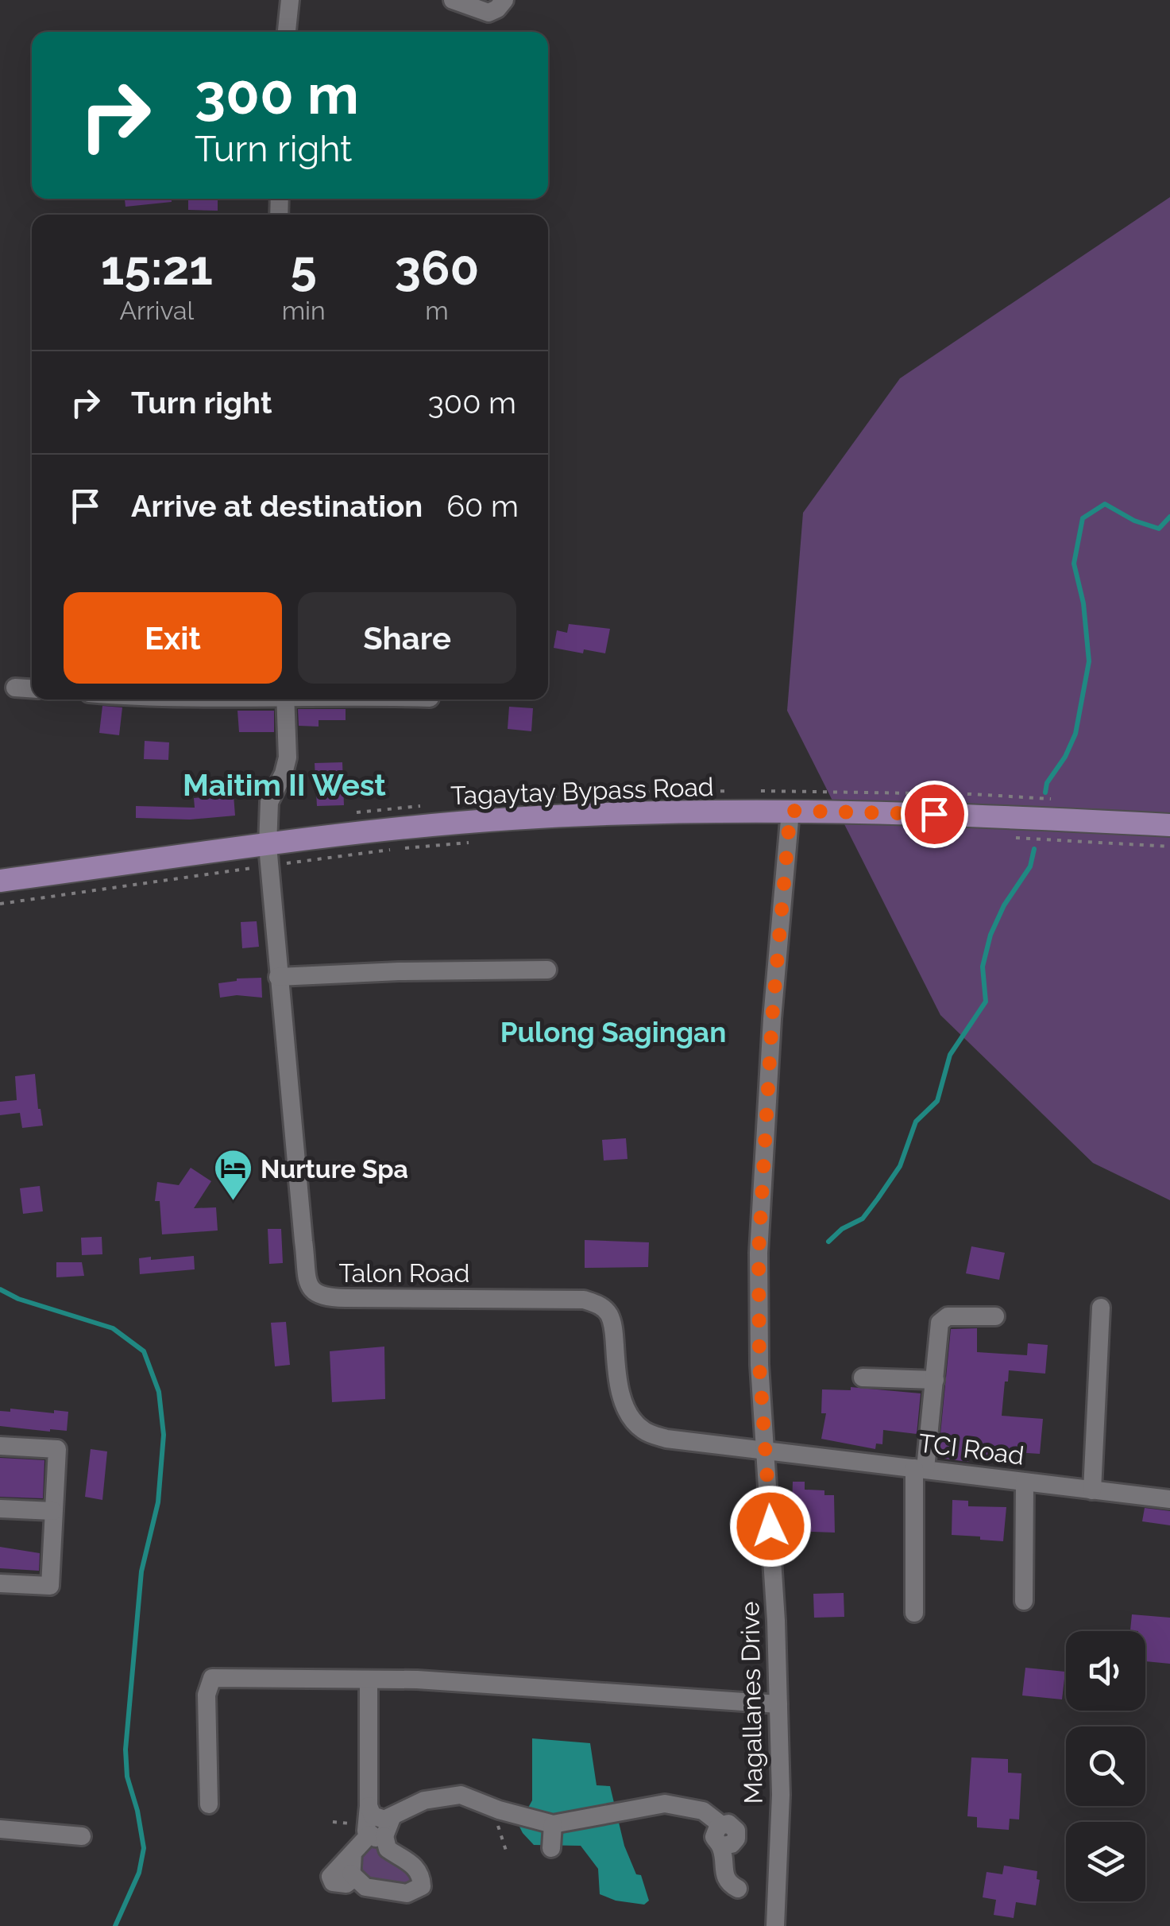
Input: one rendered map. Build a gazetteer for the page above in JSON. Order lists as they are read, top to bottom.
{
  "streets": {
    "main road": ["Tagaytay Bypass Road"],
    "street": ["Talon Road", "TCI Road", "Magallanes Drive"]
  },
  "crossings": [
    ["Tagaytay Bypass Road", "Talon Road"],
    ["Tagaytay Bypass Road", "Magallanes Drive"],
    ["Talon Road", "TCI Road"],
    ["Talon Road", "Magallanes Drive"],
    ["TCI Road", "Magallanes Drive"]
  ],
  "districts": ["Maitim II West", "Pulong Sagingan"],
  "places": {
    "hotel": ["Nurture Spa"]
  },
  "page": {
    "turn": ["300 m", "Turn right"],
    "eta": [
      "15:21",
      "Arrival",
      "5",
      "min",
      "360",
      "m"
    ],
    "list": [
      {
        "name": "Turn right",
        "value": "300 m"
      },
      {
        "name": "Arrive at destination",
        "value": "60 m"
      }
    ],
    "buttons": ["Exit", "Share"]
  }
}
